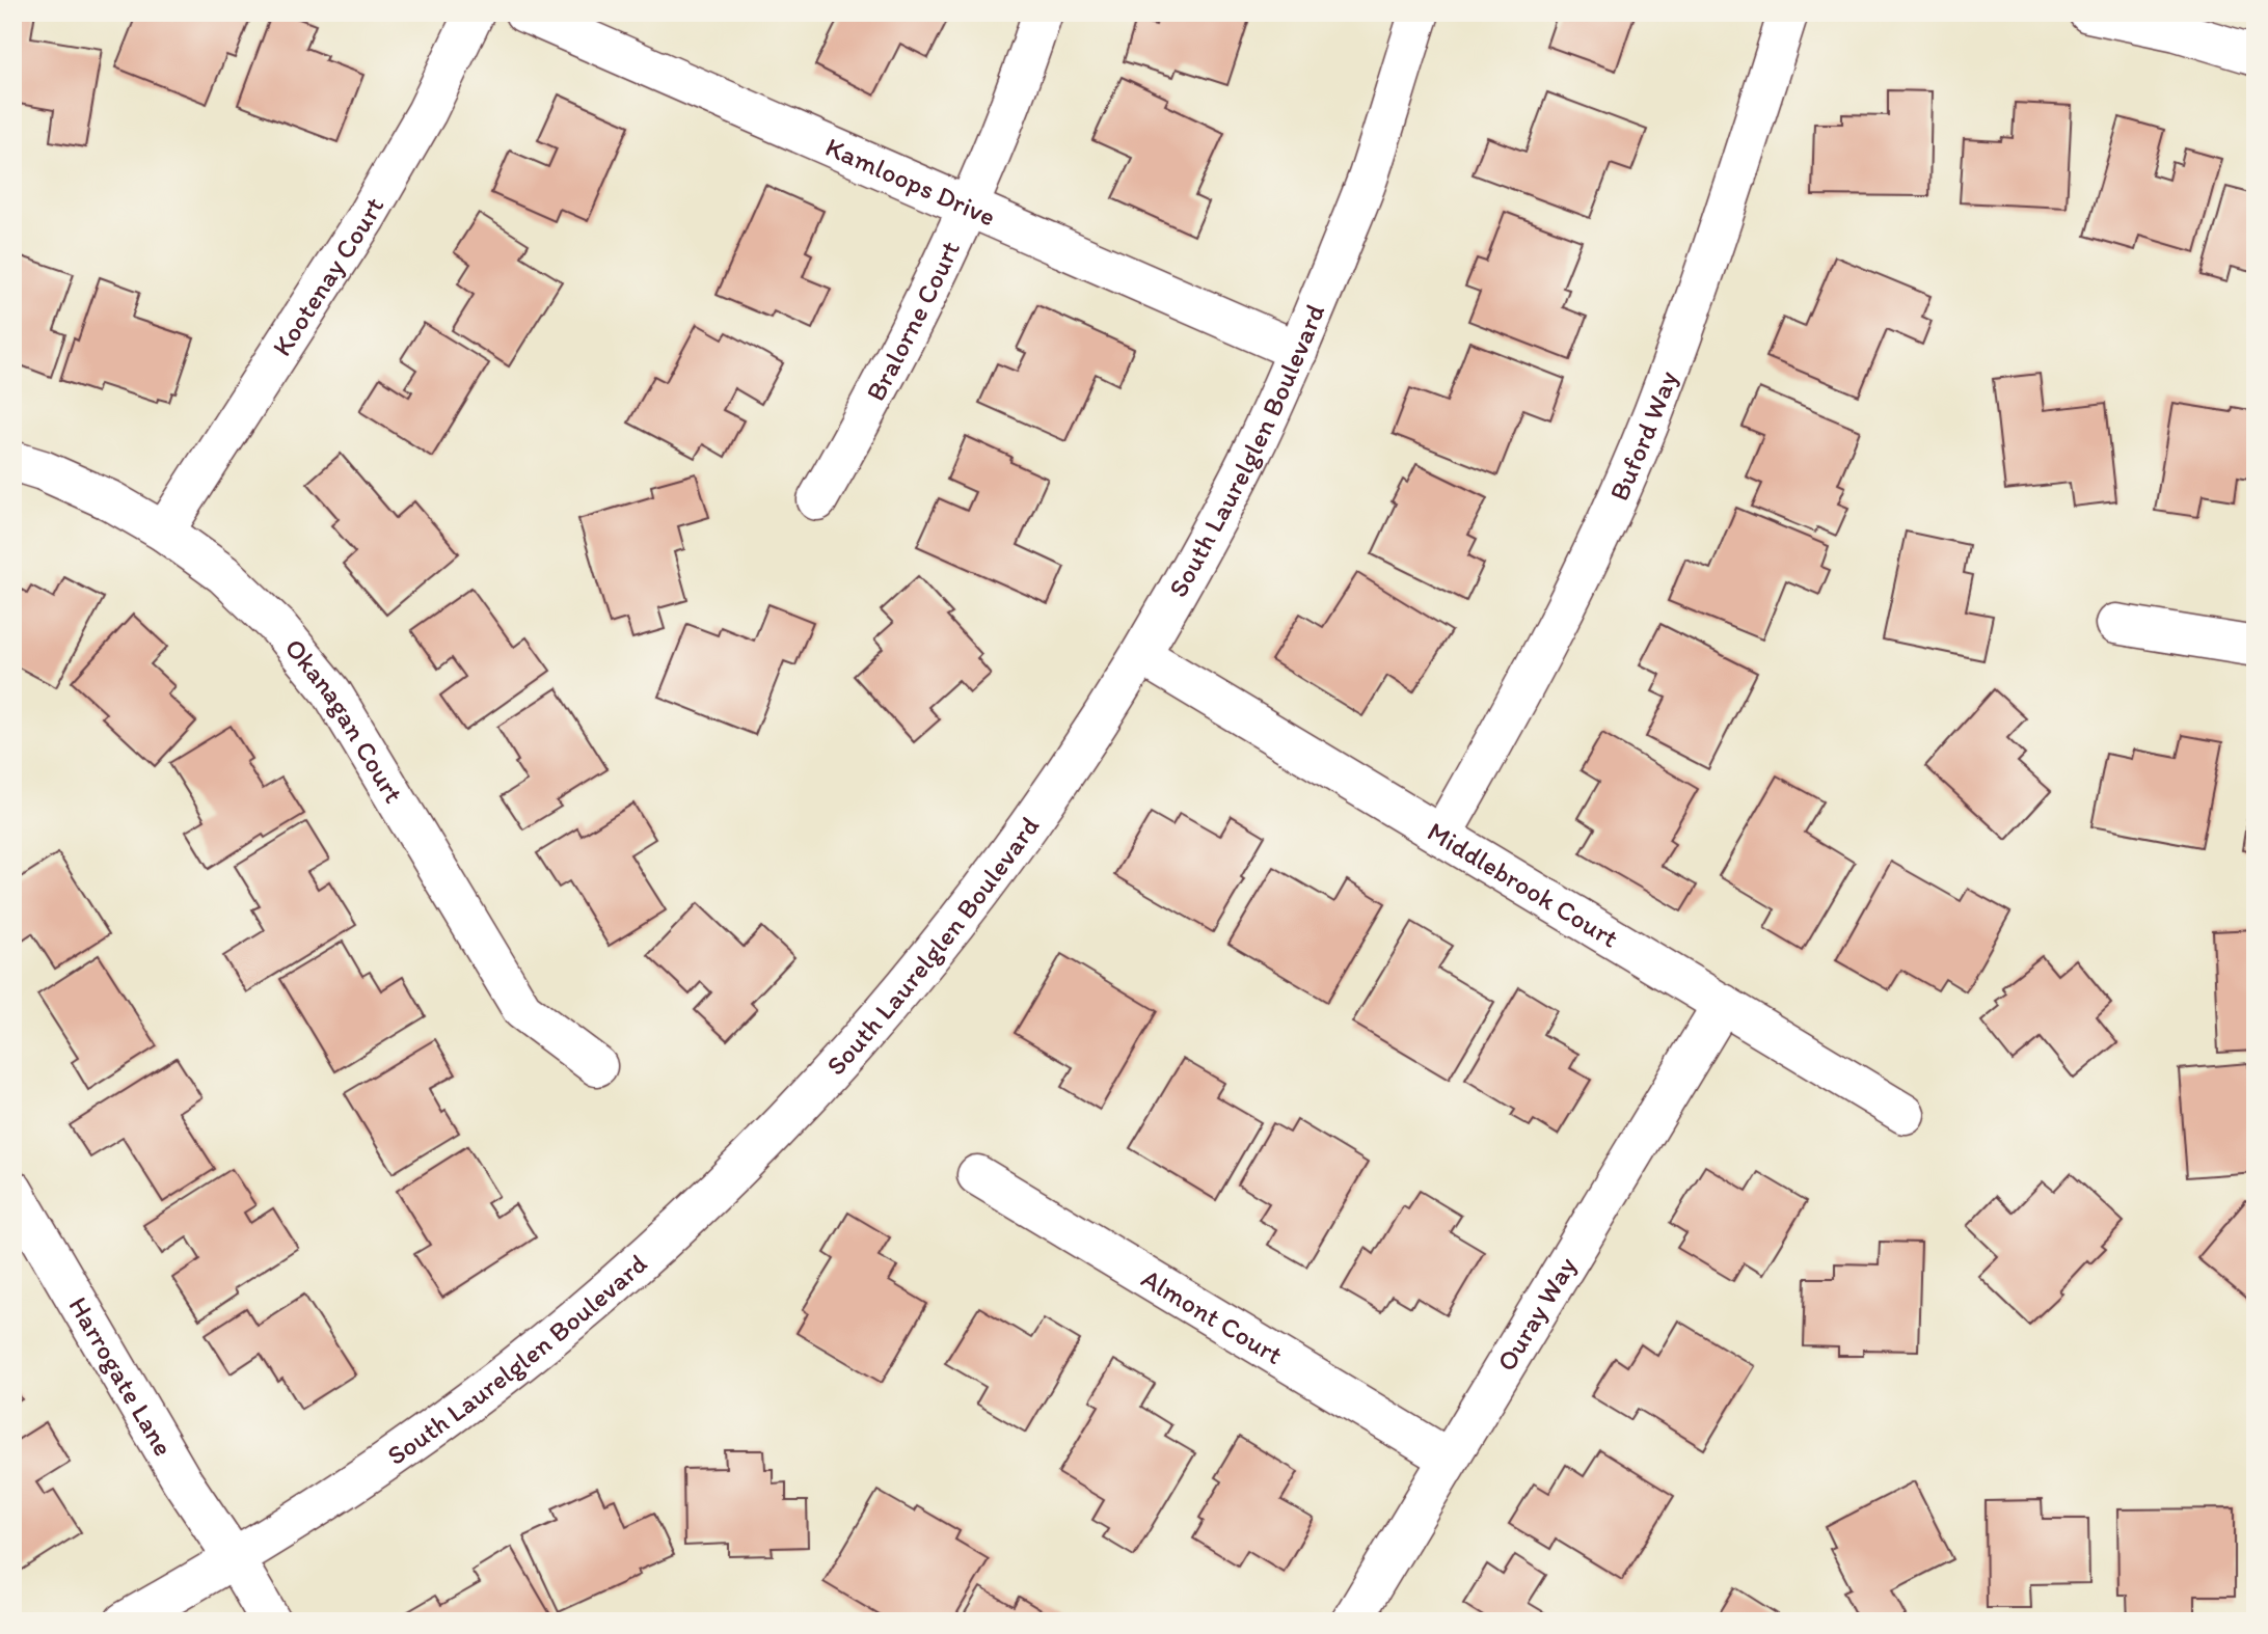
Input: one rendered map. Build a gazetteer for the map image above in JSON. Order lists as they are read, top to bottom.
{
  "streets": {
    "street": [
      "Kamloops Drive",
      "Kootenay Court",
      "Bralorne Court",
      "Buford Way",
      "South Laurelglen Boulevard",
      "Okanagan Court",
      "Middlebrook Court",
      "Ouray Way",
      "Almont Court",
      "Harrogate Lane"
    ]
  },
  "crossings": [
    ["Kamloops Drive", "Bralorne Court"],
    ["Kamloops Drive", "South Laurelglen Boulevard"],
    ["Kootenay Court", "Okanagan Court"],
    ["Buford Way", "Middlebrook Court"],
    ["South Laurelglen Boulevard", "Middlebrook Court"],
    ["South Laurelglen Boulevard", "Harrogate Lane"],
    ["Middlebrook Court", "Ouray Way"],
    ["Ouray Way", "Almont Court"]
  ]
}
